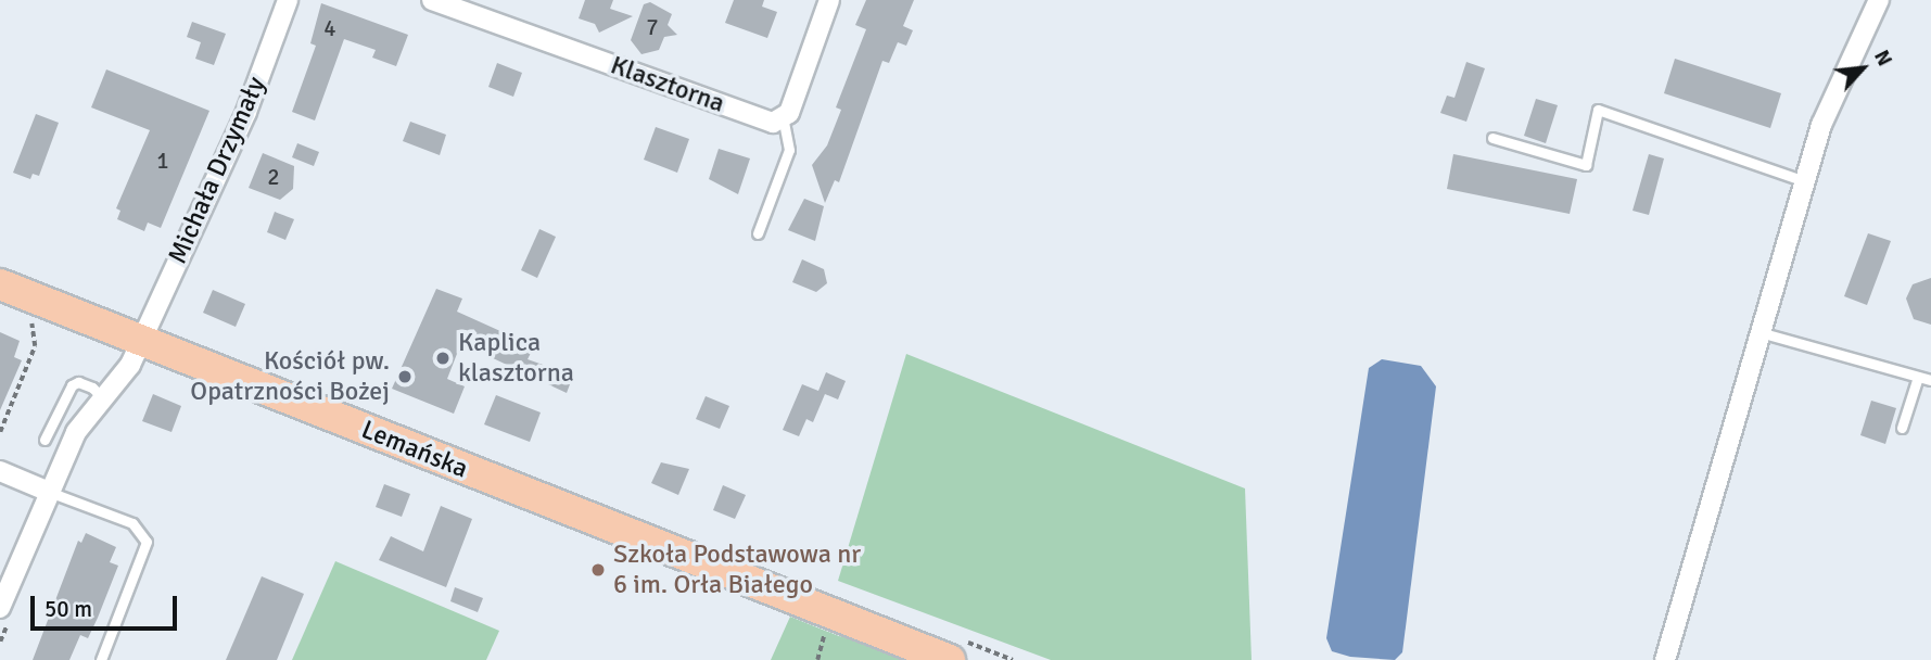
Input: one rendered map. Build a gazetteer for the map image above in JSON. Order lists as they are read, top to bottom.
{
  "streets": {
    "main road": ["Lemańska"],
    "street": ["Klasztorna", "Michała Drzymały"]
  },
  "crossings": [
    ["Michała Drzymały", "Lemańska"]
  ],
  "places": ["Kaplica klasztorna", "Kościół pw. Opatrzności Bożej", "Szkoła Podstawowa nr 6 im. Orła Białego"],
  "house_numbers": [
    "7",
    "4",
    "1",
    "2"
  ],
  "scale_bar": "50 m",
  "north": "top right"
}
